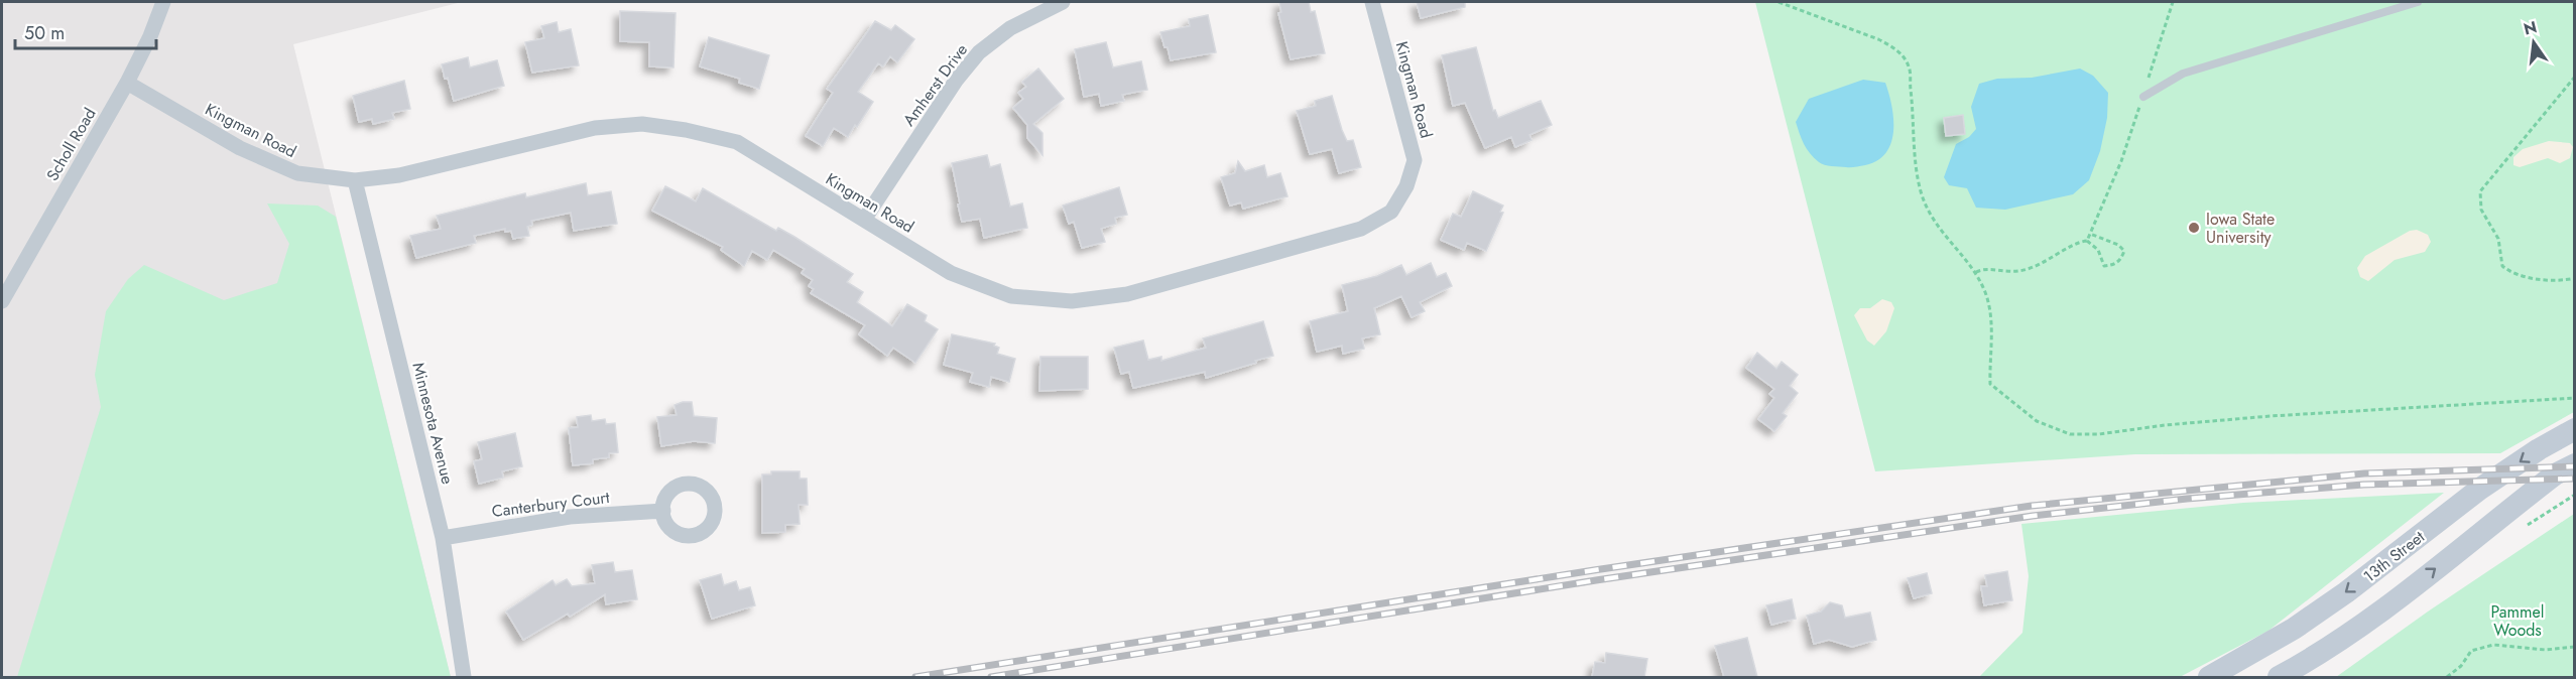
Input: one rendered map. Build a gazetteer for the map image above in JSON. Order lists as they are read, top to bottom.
{
  "streets": {
    "main road": ["13th Street"],
    "street": [
      "Amherst Drive",
      "Kingman Road",
      "Scholl Road",
      "Minnesota Avenue",
      "Canterbury Court"
    ]
  },
  "crossings": [
    ["Amherst Drive", "Kingman Road"],
    ["Kingman Road", "Scholl Road"],
    ["Kingman Road", "Minnesota Avenue"],
    ["Minnesota Avenue", "Canterbury Court"]
  ],
  "parks": ["Pammel Woods"],
  "places": ["Iowa State University"],
  "scale_bar": "50 m",
  "north": "top"
}
